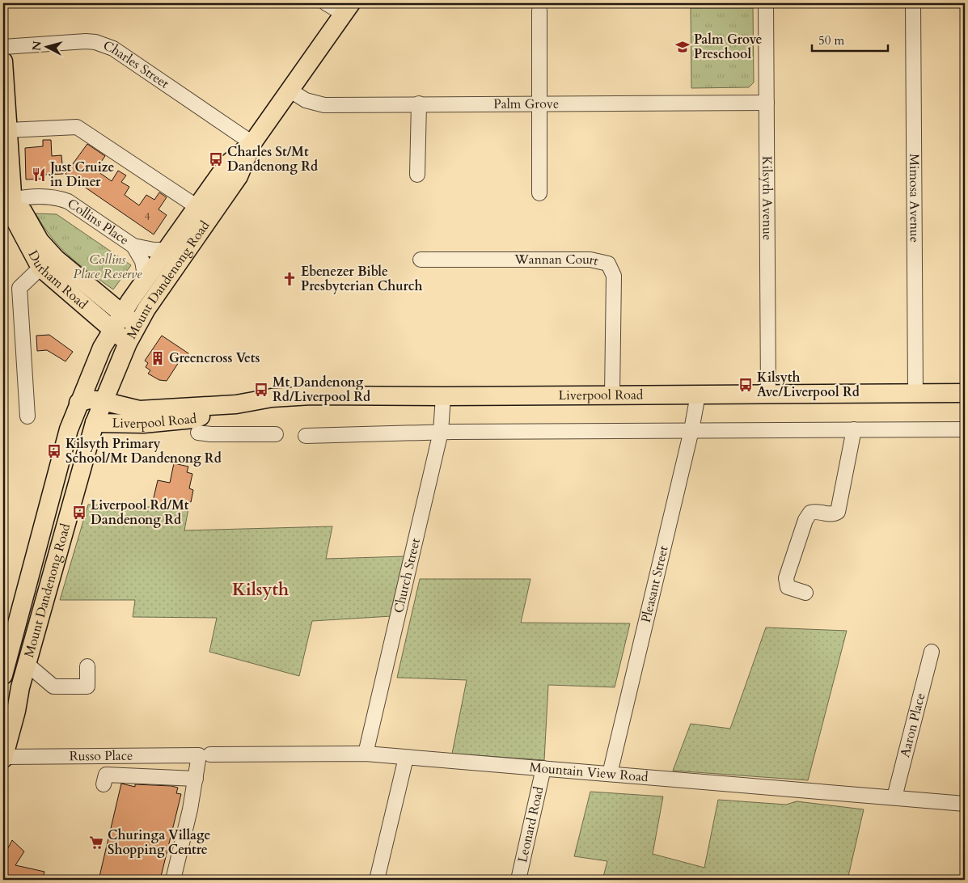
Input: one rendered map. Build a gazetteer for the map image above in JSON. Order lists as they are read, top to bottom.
{
  "streets": {
    "main road": ["Durham Road", "Mount Dandenong Road", "Liverpool Road"],
    "street": [
      "Charles Street",
      "Palm Grove",
      "Mimosa Avenue",
      "Kilsyth Avenue",
      "Collins Place",
      "Wannan Court",
      "Church Street",
      "Pleasant Street",
      "Aaron Place",
      "Russo Place",
      "Mountain View Road",
      "Leonard Road"
    ]
  },
  "crossings": [
    ["Charles Street", "Mount Dandenong Road"],
    ["Palm Grove", "Kilsyth Avenue"],
    ["Palm Grove", "Mount Dandenong Road"],
    ["Mimosa Avenue", "Liverpool Road"],
    ["Kilsyth Avenue", "Liverpool Road"],
    ["Collins Place", "Durham Road"],
    ["Wannan Court", "Liverpool Road"],
    ["Durham Road", "Mount Dandenong Road"],
    ["Mount Dandenong Road", "Liverpool Road"],
    ["Mount Dandenong Road", "Russo Place"],
    ["Liverpool Road", "Church Street"],
    ["Liverpool Road", "Pleasant Street"],
    ["Church Street", "Mountain View Road"],
    ["Pleasant Street", "Mountain View Road"],
    ["Aaron Place", "Mountain View Road"],
    ["Russo Place", "Mountain View Road"],
    ["Mountain View Road", "Leonard Road"]
  ],
  "districts": ["Kilsyth"],
  "parks": ["Collins Place Reserve"],
  "places": {
    "school or university": ["Palm Grove Preschool"],
    "bus stop": [
      "Charles St/Mt Dandenong Rd",
      "Kilsyth Ave/Liverpool Rd",
      "Mt Dandenong Rd/Liverpool Rd",
      "Kilsyth Primary School/Mt Dandenong Rd",
      "Liverpool Rd/Mt Dandenong Rd"
    ],
    "restaurant": ["Just Cruize in Diner"],
    "church": ["Ebenezer Bible Presbyterian Church"],
    "building": ["Greencross Vets"],
    "supermarket": ["Churinga Village Shopping Centre"]
  },
  "house_numbers": ["4"],
  "scale_bar": "50 m",
  "north": "left"
}
